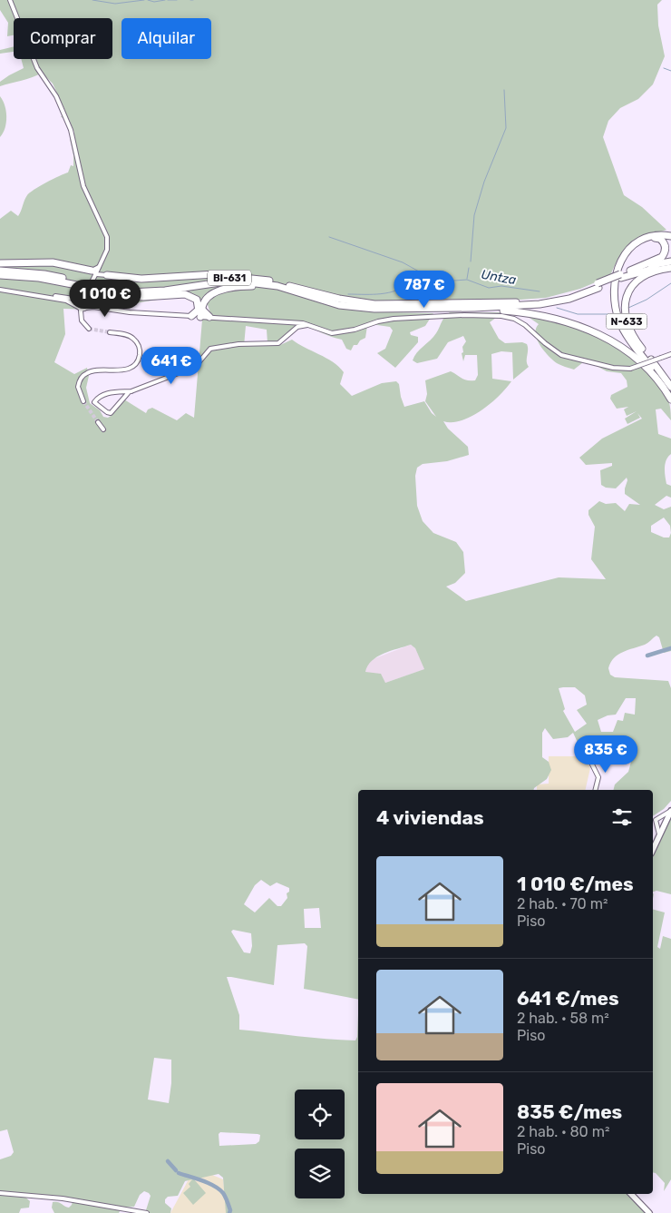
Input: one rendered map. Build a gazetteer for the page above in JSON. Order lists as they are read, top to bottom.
{
  "streets": {
    "highway": ["BI-631", "N-633"]
  },
  "crossings": [
    ["BI-631", "N-633"]
  ],
  "water": ["Untza"],
  "page": {
    "chip": ["Comprar", "Alquilar"],
    "price": [
      "787 €",
      "1 010 €",
      "641 €",
      "835 €"
    ],
    "heading": "4 viviendas",
    "list": [
      {
        "name": "1 010 €/mes",
        "note": "2 hab. · 70 m² · Piso"
      },
      {
        "name": "641 €/mes",
        "note": "2 hab. · 58 m² · Piso"
      },
      {
        "name": "835 €/mes",
        "note": "2 hab. · 80 m² · Piso"
      }
    ]
  }
}
